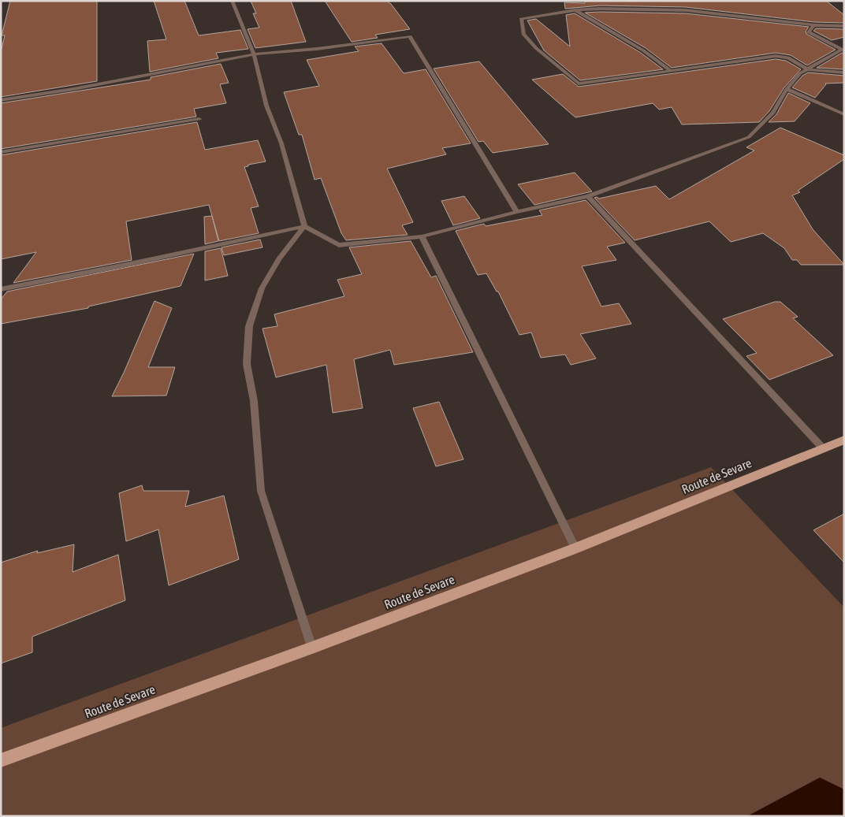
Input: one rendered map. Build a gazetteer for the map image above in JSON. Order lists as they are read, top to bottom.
{
  "streets": {
    "main road": ["Route de Sevare"]
  }
}
